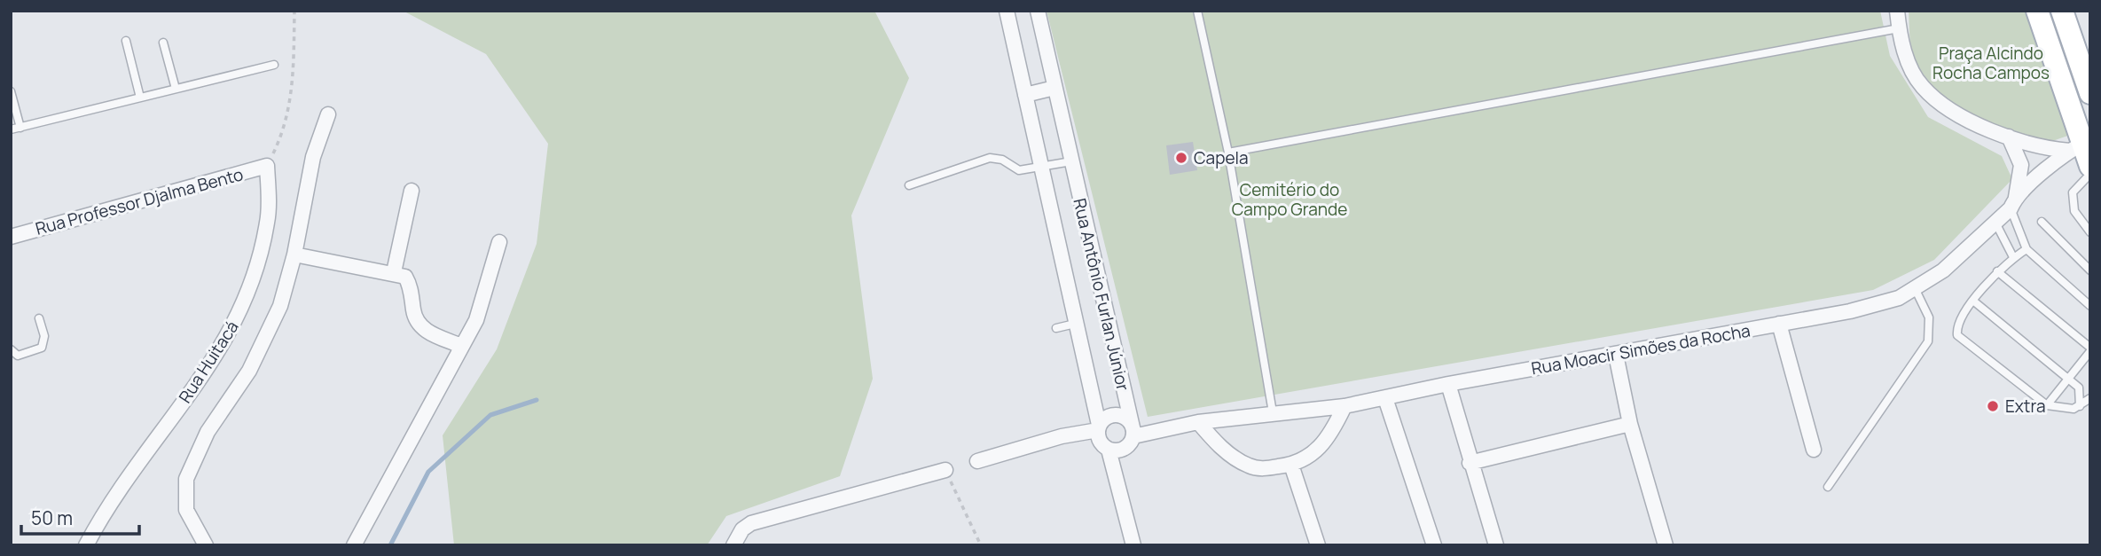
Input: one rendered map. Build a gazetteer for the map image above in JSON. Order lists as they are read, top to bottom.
{
  "streets": {
    "street": [
      "Rua Professor Djalma Bento",
      "Rua Antônio Furlan Júnior",
      "Rua Moacir Simões da Rocha",
      "Rua Huitacá"
    ]
  },
  "crossings": [
    ["Rua Professor Djalma Bento", "Rua Huitacá"],
    ["Rua Antônio Furlan Júnior", "Rua Moacir Simões da Rocha"]
  ],
  "parks": ["Praça Alcindo Rocha Campos", "Cemitério do Campo Grande"],
  "places": ["Capela", "Extra"],
  "scale_bar": "50 m"
}
